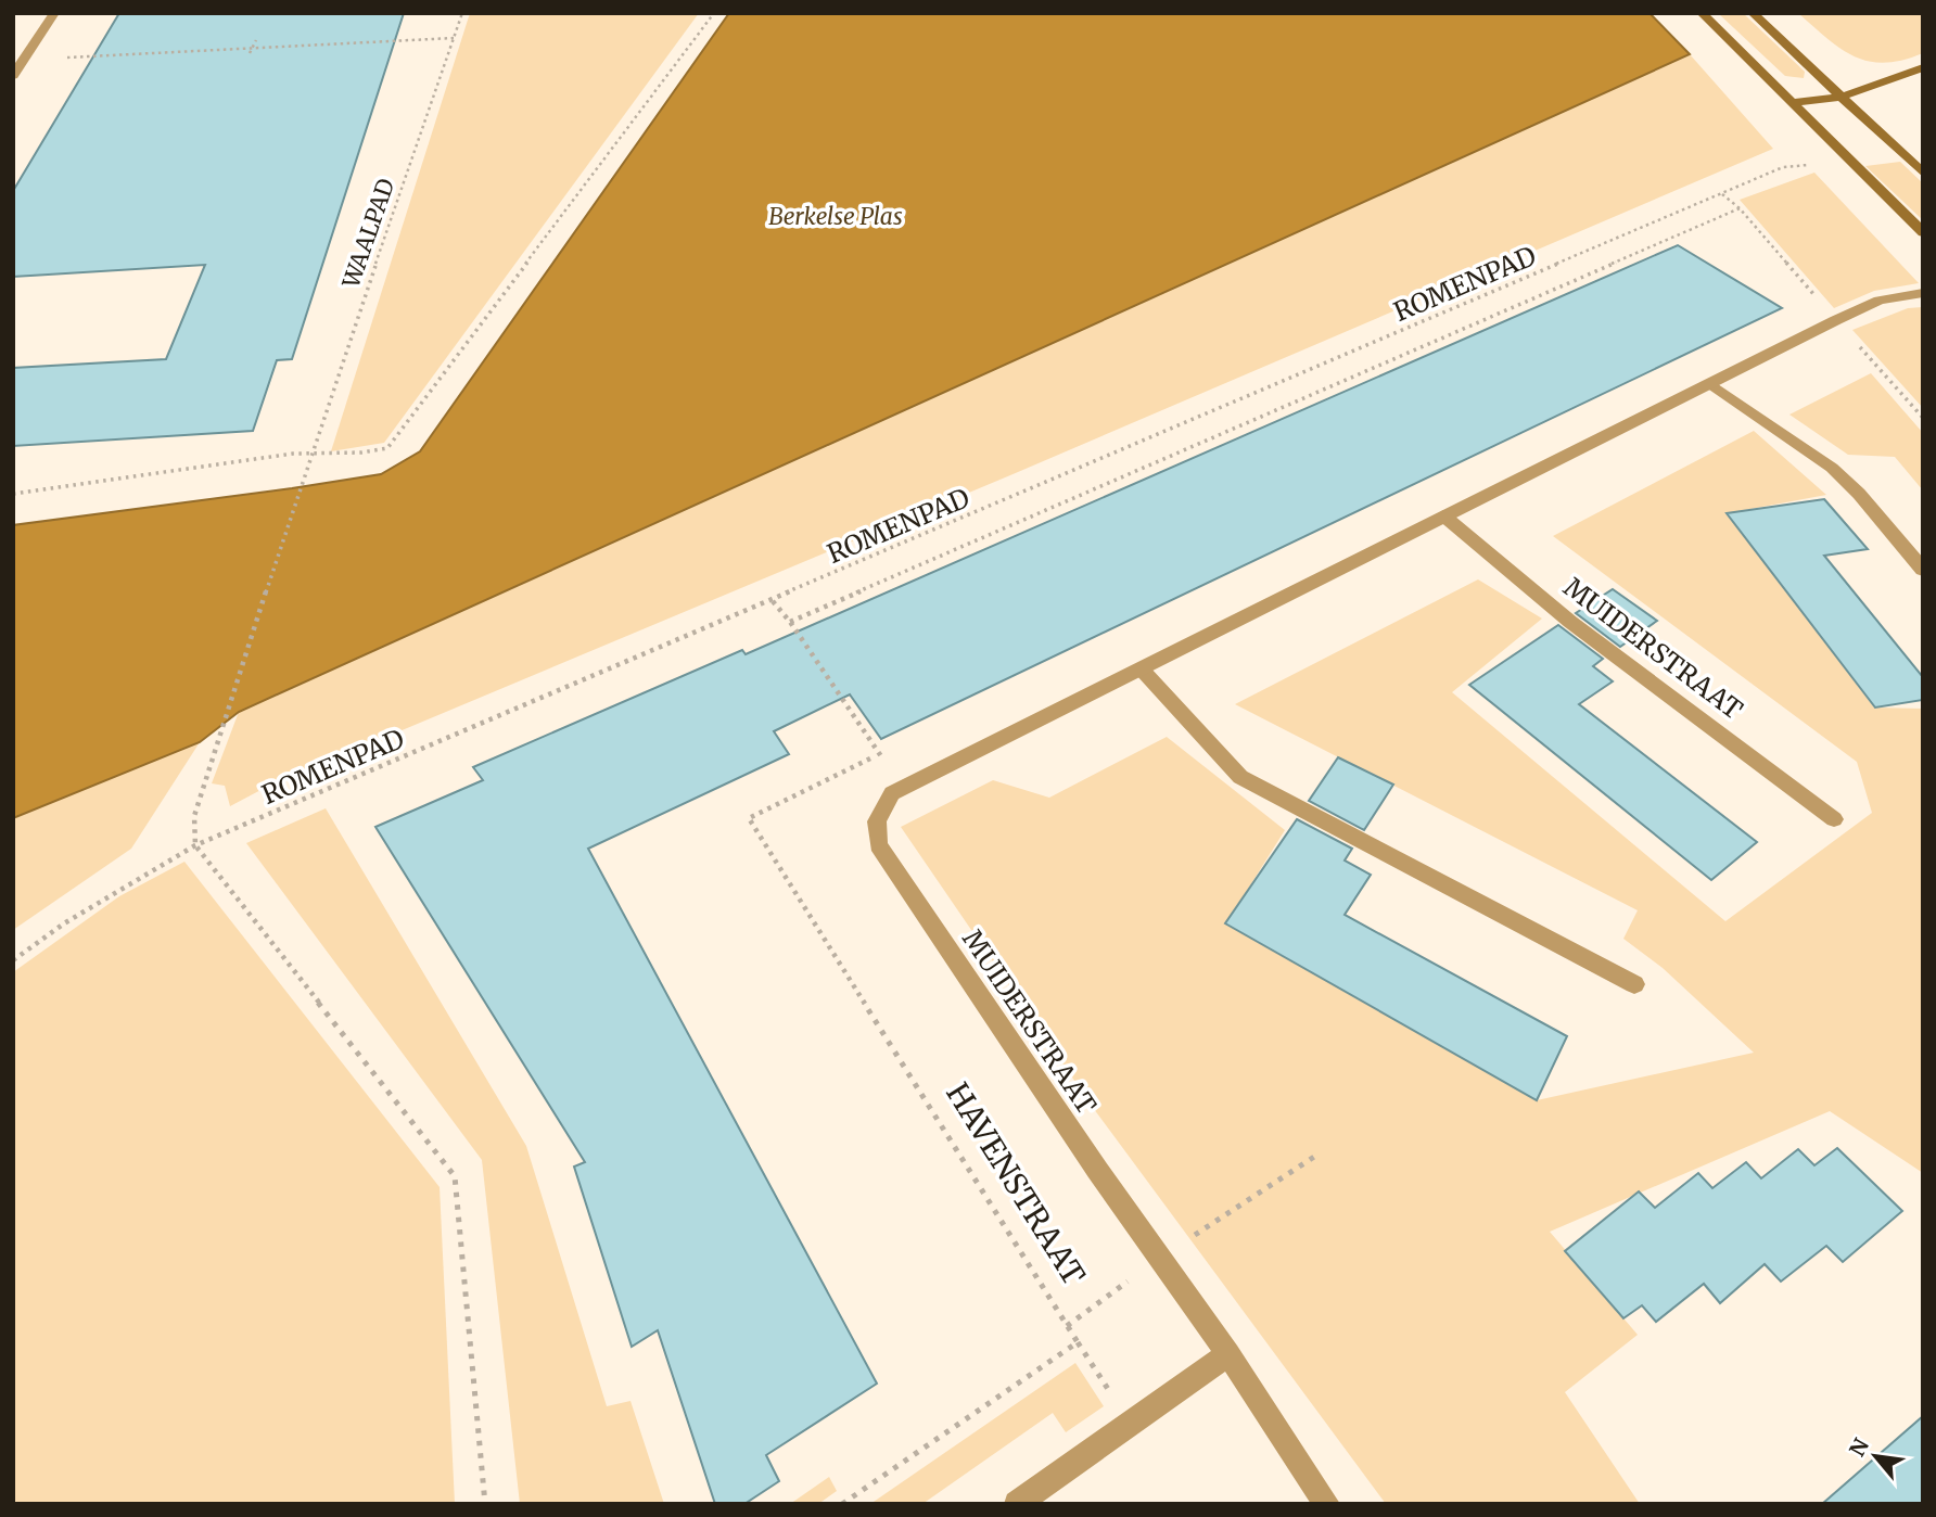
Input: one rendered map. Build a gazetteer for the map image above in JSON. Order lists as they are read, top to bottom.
{
  "streets": {
    "street": ["MUIDERSTRAAT"],
    "path": ["WAALPAD", "ROMENPAD", "HAVENSTRAAT"]
  },
  "crossings": [
    ["WAALPAD", "ROMENPAD"]
  ],
  "water": ["Berkelse Plas"],
  "north": "top left"
}
